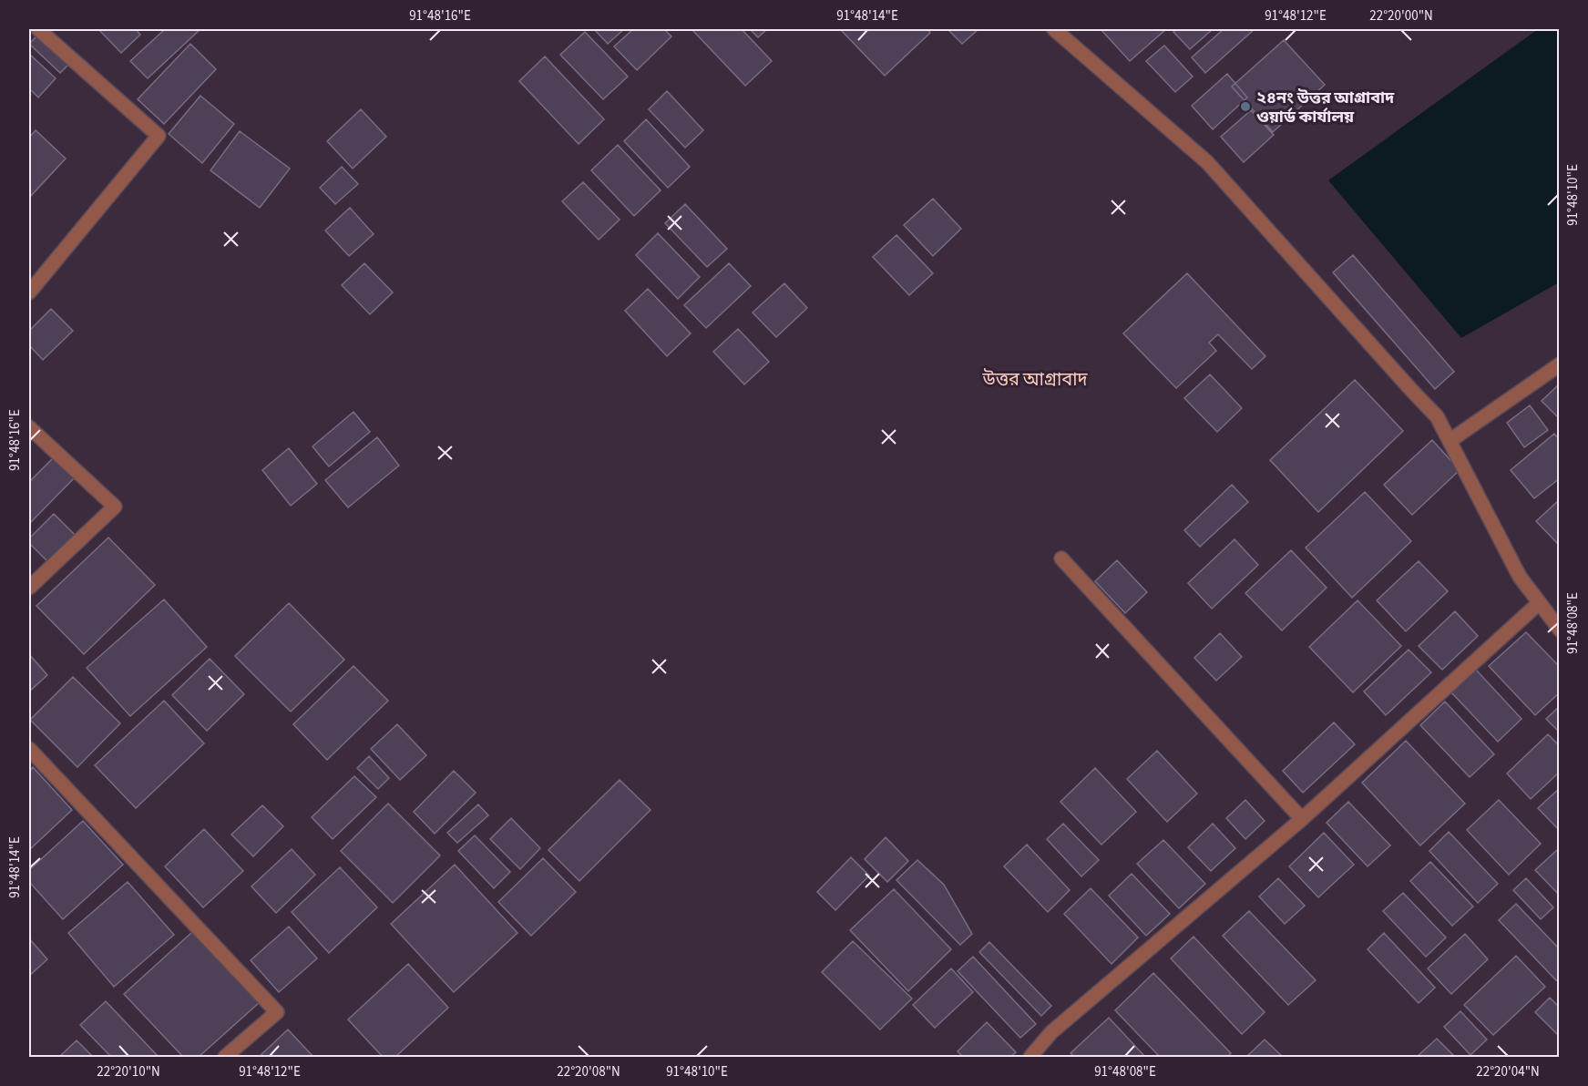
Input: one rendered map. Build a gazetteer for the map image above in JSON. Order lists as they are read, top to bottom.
{
  "districts": ["উত্তর আগ্রাবাদ"],
  "places": ["২৪নং উত্তর আগ্রাবাদ ওয়ার্ড কার্যালয়"],
  "coordinates": [
    "91°48'16\"E",
    "91°48'14\"E",
    "91°48'12\"E",
    "22°20'00\"N",
    "91°48'10\"E",
    "91°48'08\"E",
    "22°20'10\"N",
    "22°20'08\"N",
    "22°20'04\"N"
  ]
}
